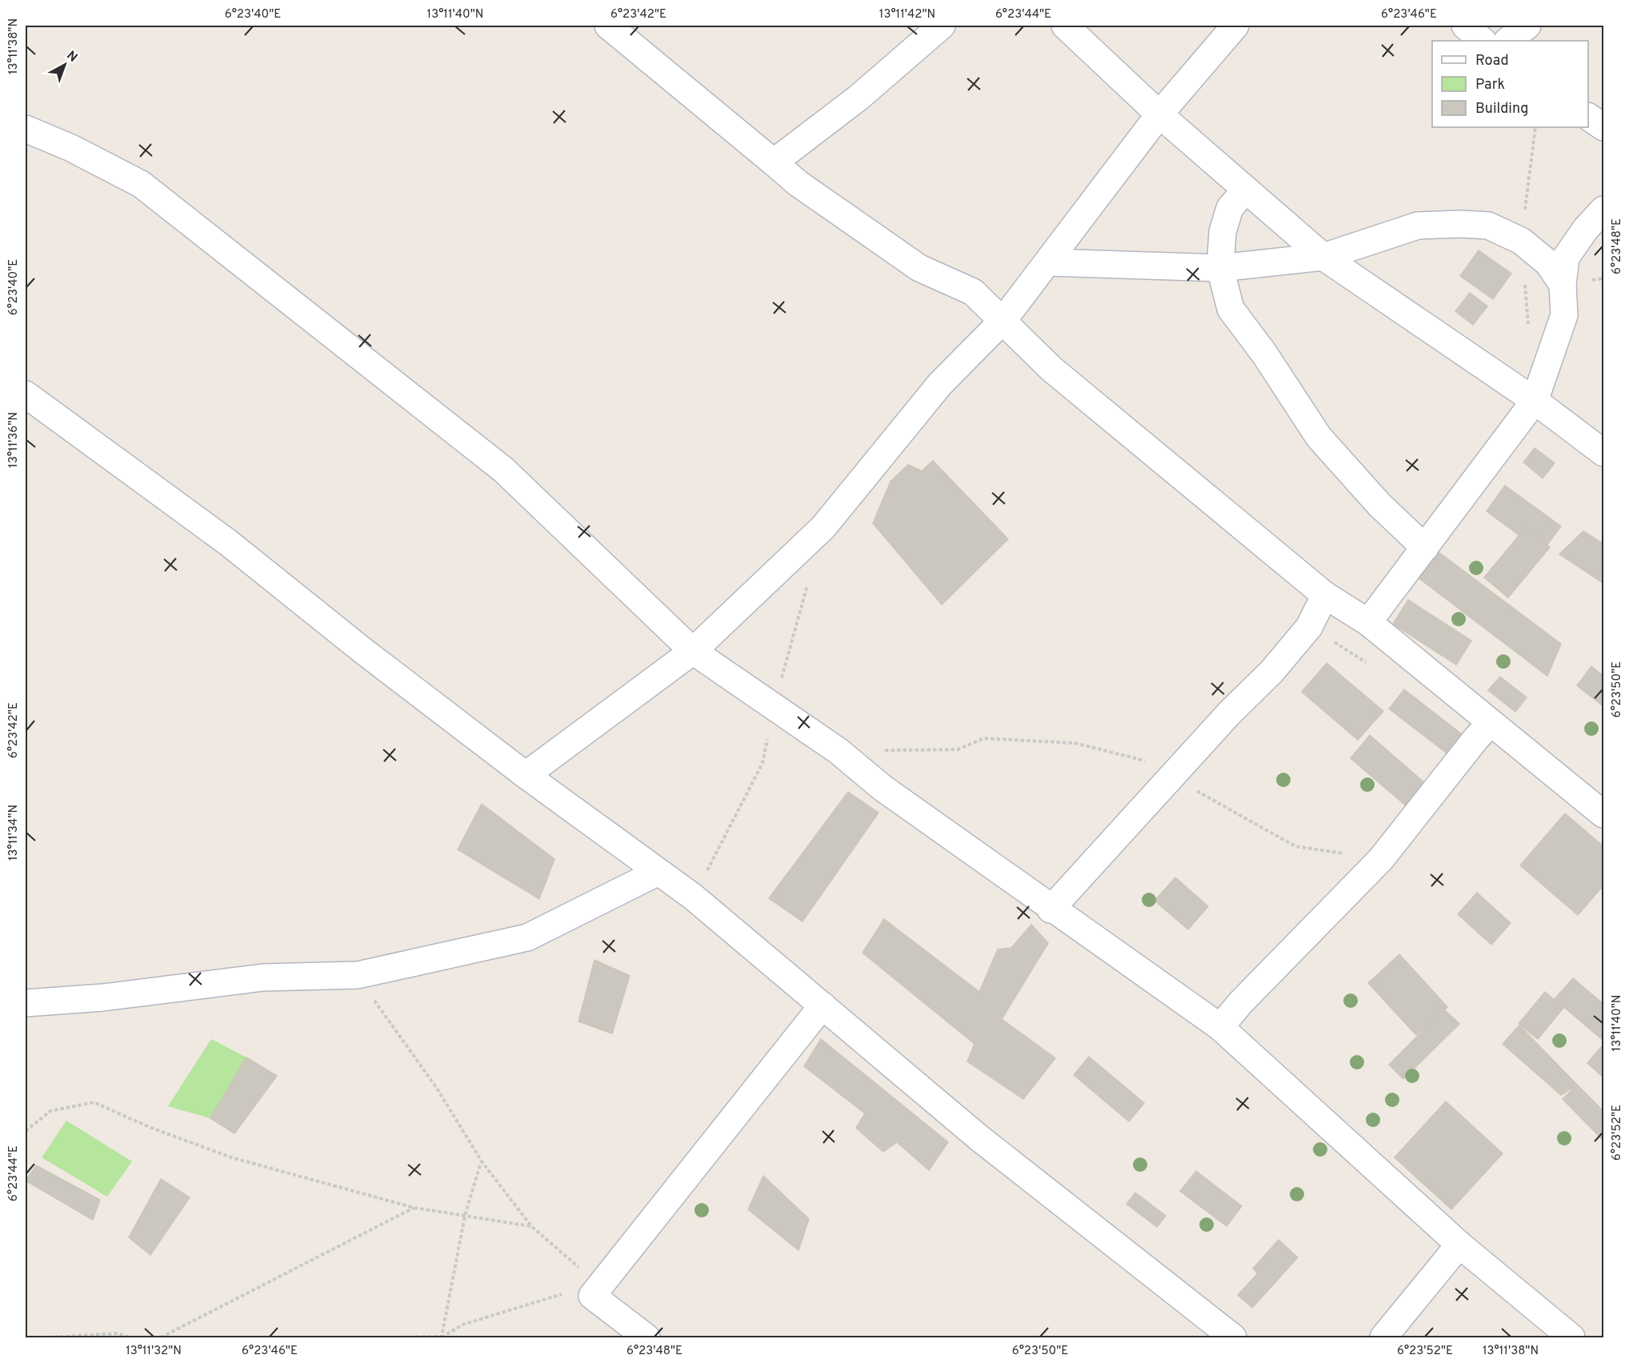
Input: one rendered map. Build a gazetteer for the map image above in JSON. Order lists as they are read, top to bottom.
{
  "legend": ["Road", "Park", "Building"],
  "north": "top right",
  "coordinates": [
    "6°23'40\"E",
    "13°11'40\"N",
    "6°23'42\"E",
    "13°11'42\"N",
    "6°23'44\"E",
    "6°23'46\"E",
    "13°11'38\"N",
    "6°23'48\"E",
    "13°11'36\"N",
    "6°23'50\"E",
    "13°11'34\"N",
    "6°23'52\"E",
    "13°11'32\"N"
  ]
}
